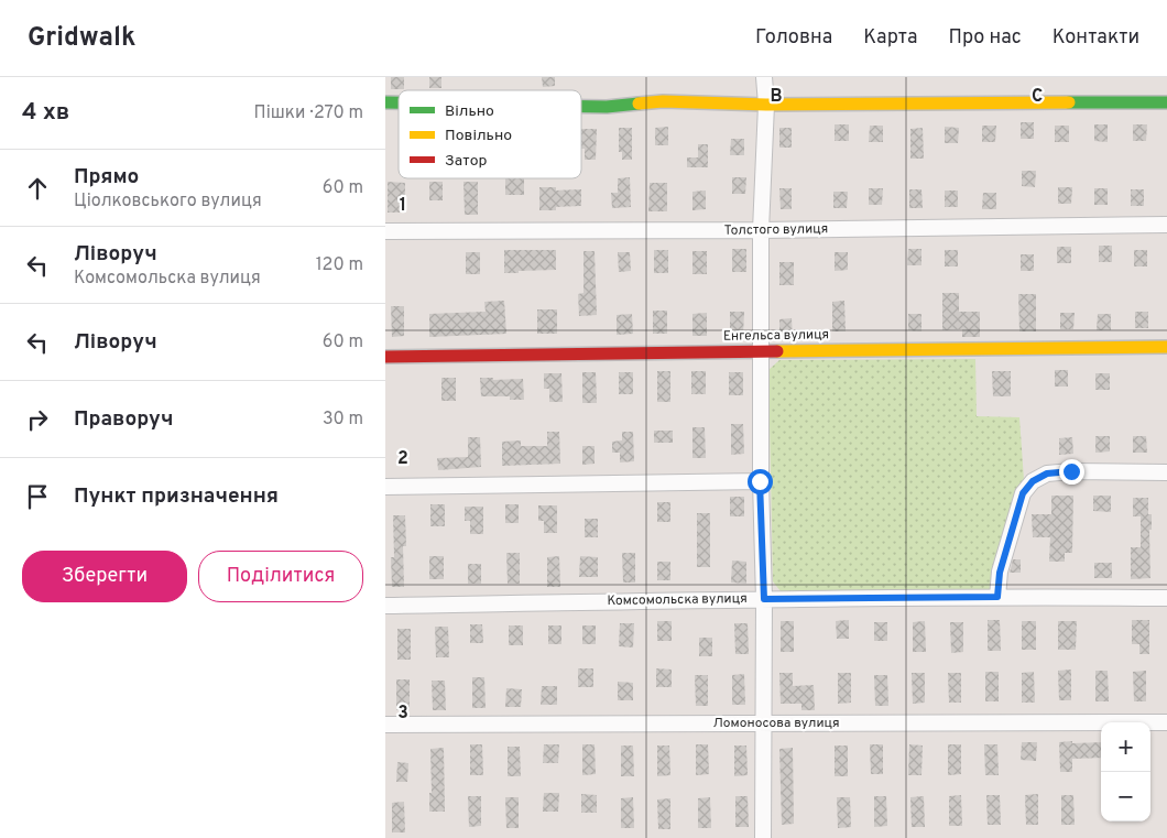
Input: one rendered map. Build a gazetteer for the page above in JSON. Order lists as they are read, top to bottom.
{
  "streets": {
    "street": [
      "Толстого вулиця",
      "Енгельса вулиця",
      "Комсомольска вулиця",
      "Ломоносова вулиця"
    ]
  },
  "legend": ["Вільно", "Повільно", "Затор"],
  "page": {
    "header": "Gridwalk",
    "nav": [
      "Головна",
      "Карта",
      "Про нас",
      "Контакти"
    ],
    "heading": ["4 хв", "Пішки · 270 m"],
    "list": [
      ["Прямо", "Ціолковського вулиця", "60 m"],
      ["Ліворуч", "Комсомольска вулиця", "120 m"],
      ["Ліворуч", "60 m"],
      ["Праворуч", "30 m"],
      "Пункт призначення"
    ],
    "buttons": ["Зберегти", "Поділитися"],
    "map_buttons": ["+", "−"]
  },
  "grid": {
    "columns": ["B", "C"],
    "rows": ["1", "2", "3"]
  }
}
